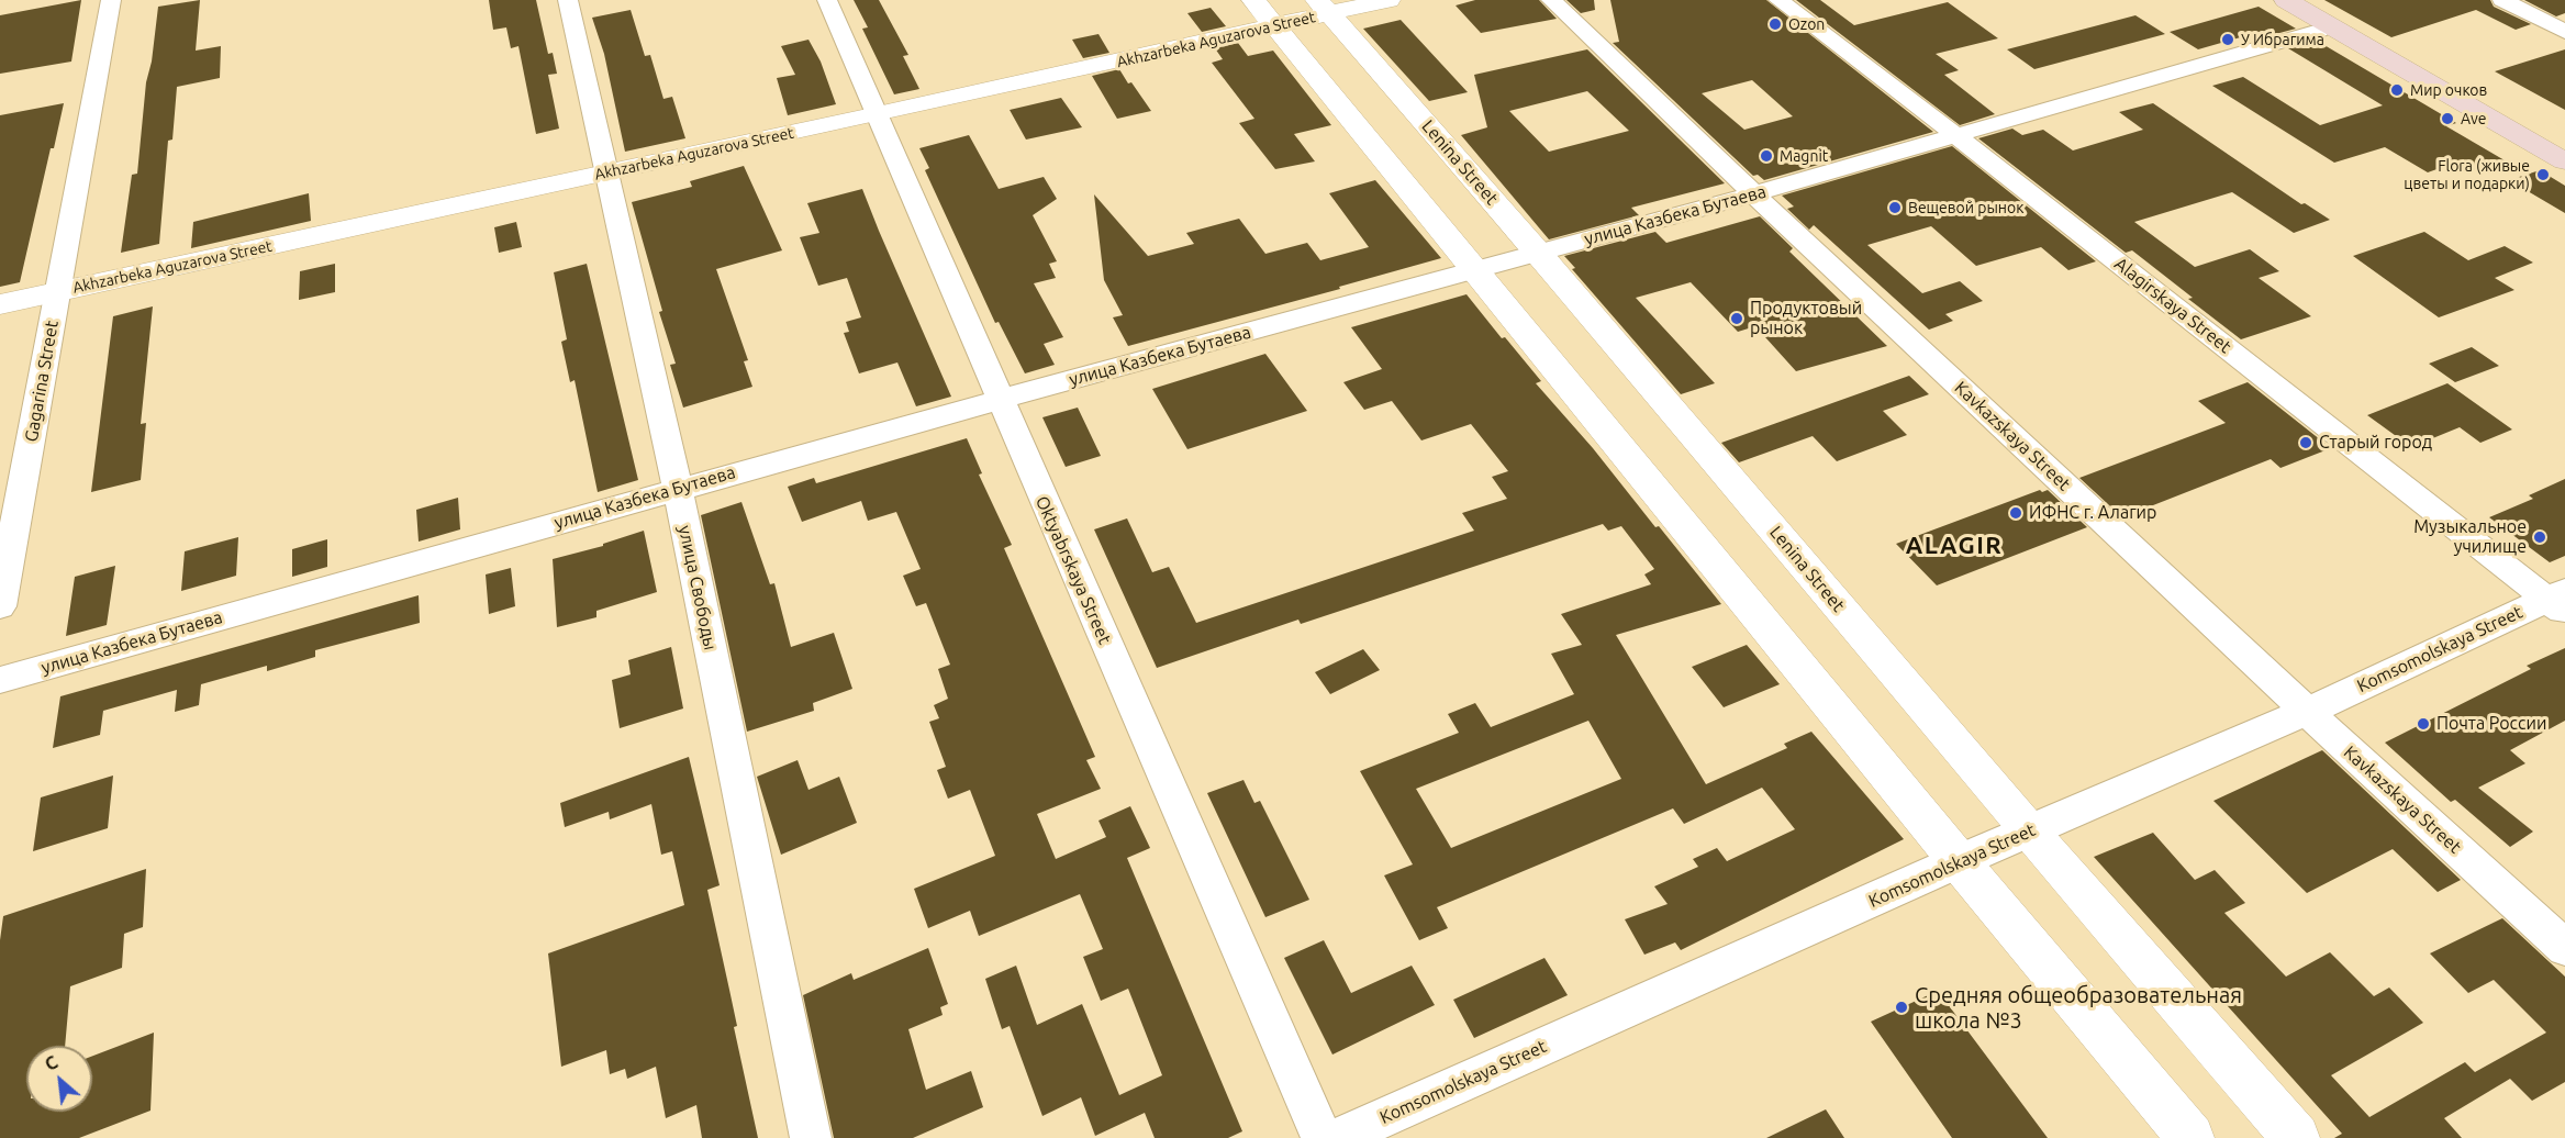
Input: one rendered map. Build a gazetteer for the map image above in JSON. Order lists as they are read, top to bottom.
{
  "streets": {
    "street": [
      "Akhzarbeka Aguzarova Street",
      "Lenina Street",
      "улица Казбека Бутаева",
      "Alagirskaya Street",
      "Gagarina Street",
      "Kavkazskaya Street",
      "Oktyabrskaya Street",
      "улица Свободы",
      "Komsomolskaya Street"
    ]
  },
  "crossings": [
    ["Akhzarbeka Aguzarova Street", "Lenina Street"],
    ["Akhzarbeka Aguzarova Street", "Gagarina Street"],
    ["Akhzarbeka Aguzarova Street", "Oktyabrskaya Street"],
    ["Akhzarbeka Aguzarova Street", "улица Свободы"],
    ["Lenina Street", "улица Казбека Бутаева"],
    ["Lenina Street", "Komsomolskaya Street"],
    ["улица Казбека Бутаева", "Alagirskaya Street"],
    ["улица Казбека Бутаева", "Kavkazskaya Street"],
    ["улица Казбека Бутаева", "Oktyabrskaya Street"],
    ["улица Казбека Бутаева", "улица Свободы"],
    ["Alagirskaya Street", "Komsomolskaya Street"],
    ["Kavkazskaya Street", "Komsomolskaya Street"]
  ],
  "districts": ["ALAGIR"],
  "places": [
    "Ozon",
    "У Ибрагима",
    "Мир очков",
    "Ave",
    "Magnit",
    "Flora (живые цветы и подарки)",
    "Вещевой рынок",
    "Продуктовый рынок",
    "Старый город",
    "ИФНС г. Алагир",
    "Музыкальное училище",
    "Почта России",
    "Средняя общеобразовательная школа №3"
  ],
  "north": "top left"
}
